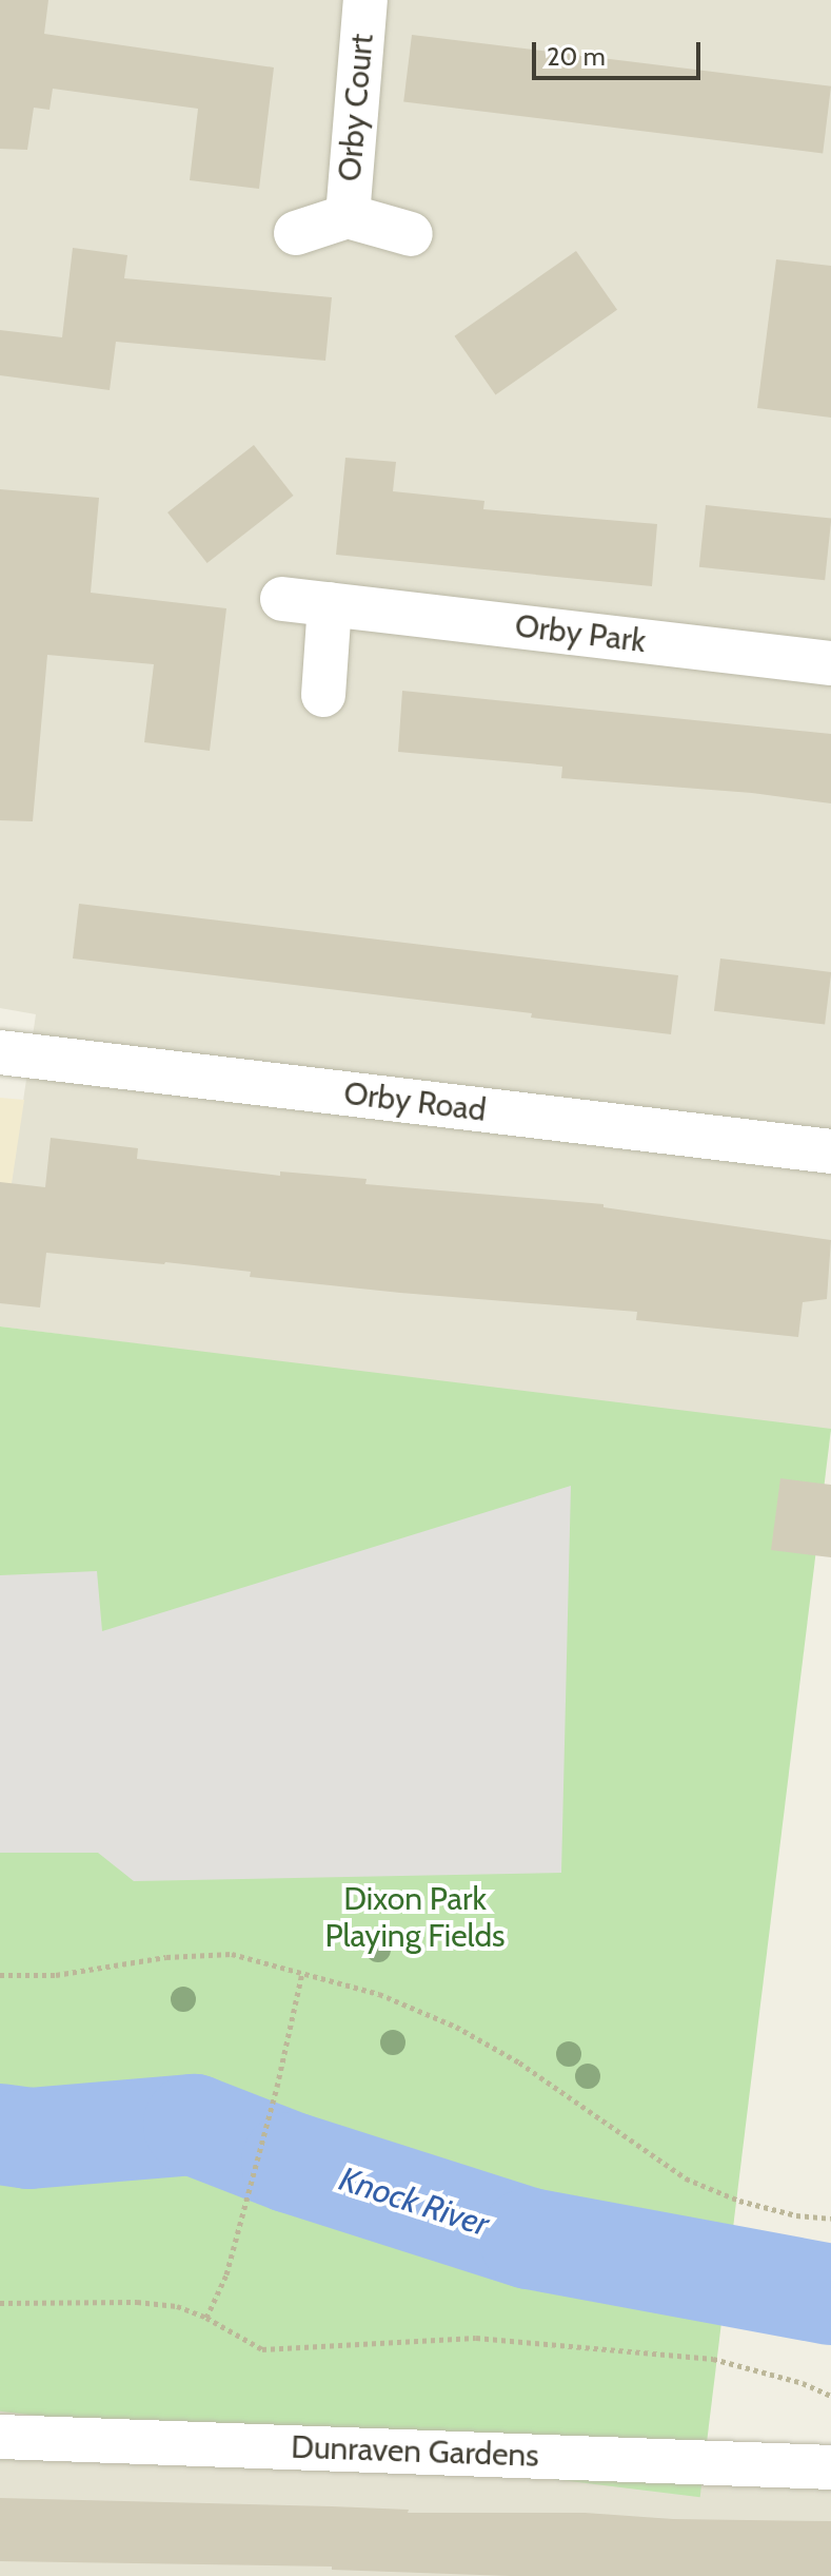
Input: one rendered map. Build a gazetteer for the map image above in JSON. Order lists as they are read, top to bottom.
{
  "streets": {
    "street": [
      "Orby Court",
      "Orby Park",
      "Orby Road",
      "Dunraven Gardens"
    ]
  },
  "water": ["Knock River"],
  "parks": ["Dixon Park Playing Fields"],
  "scale_bar": "20 m"
}
